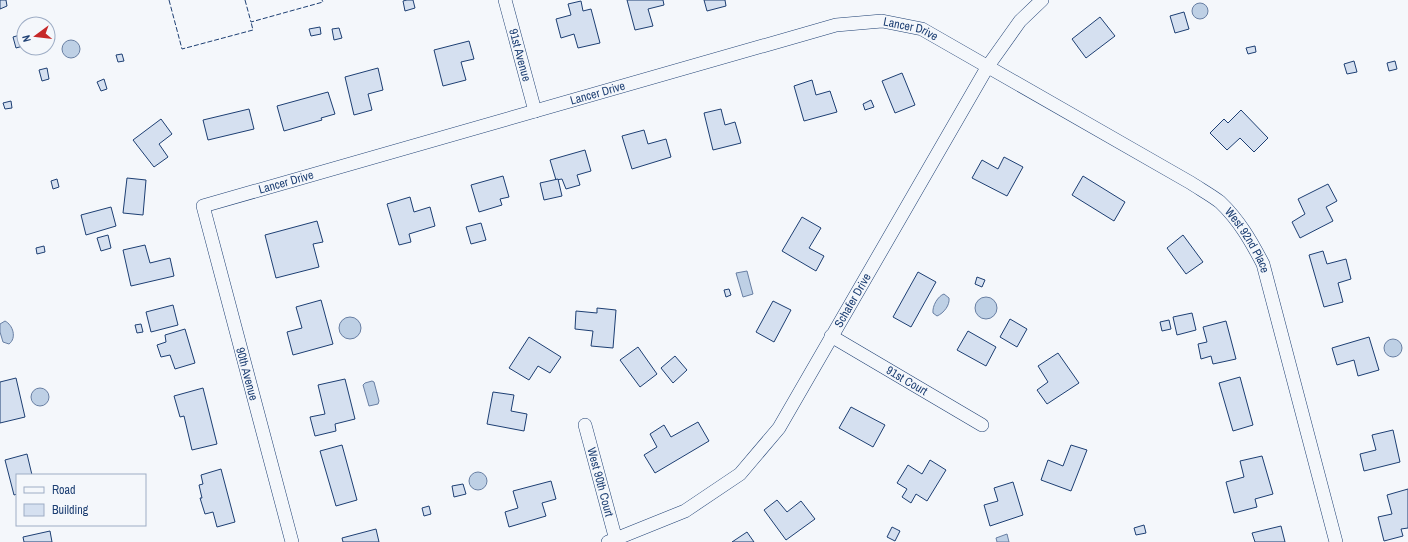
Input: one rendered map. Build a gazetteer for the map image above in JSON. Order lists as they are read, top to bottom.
{
  "streets": {
    "street": [
      "Lancer Drive",
      "91st Avenue",
      "West 92nd Place",
      "Schafer Drive",
      "90th Avenue",
      "91st Court",
      "West 90th Court"
    ]
  },
  "crossings": [
    ["Lancer Drive", "91st Avenue"],
    ["Lancer Drive", "West 92nd Place"],
    ["Lancer Drive", "Schafer Drive"],
    ["Lancer Drive", "90th Avenue"],
    ["West 92nd Place", "Schafer Drive"],
    ["Schafer Drive", "91st Court"],
    ["Schafer Drive", "West 90th Court"]
  ],
  "legend": ["Road", "Building"],
  "north": "left"
}
